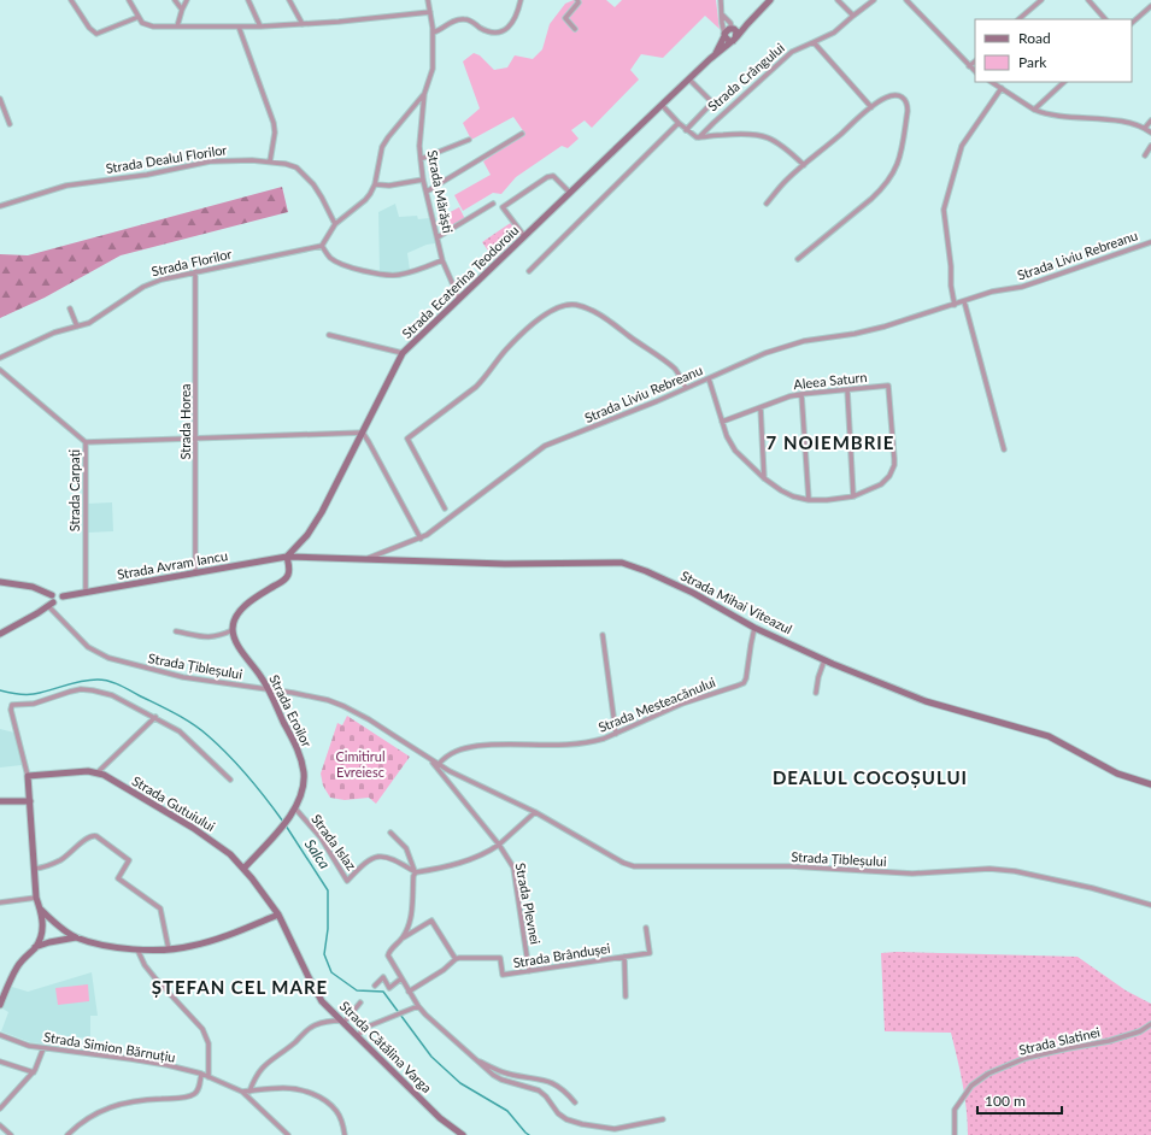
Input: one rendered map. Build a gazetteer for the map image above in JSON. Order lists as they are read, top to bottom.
{
  "streets": {
    "main road": [
      "Strada Ecaterina Teodoroiu",
      "Strada Avram Iancu",
      "Strada Mihai Viteazul",
      "Strada Eroilor",
      "Strada Gutuiului",
      "Strada Cătălina Varga"
    ],
    "street": [
      "Strada Crângului",
      "Strada Dealul Florilor",
      "Strada Mărăști",
      "Strada Liviu Rebreanu",
      "Strada Florilor",
      "Aleea Saturn",
      "Strada Horea",
      "Strada Carpați",
      "Strada Țibleșului",
      "Strada Mesteacănului",
      "Strada Islaz",
      "Strada Plevnei",
      "Strada Brândușei",
      "Strada Slatinei",
      "Strada Simion Bărnuțiu"
    ]
  },
  "crossings": [
    ["Strada Mărăști", "Strada Ecaterina Teodoroiu"],
    ["Strada Liviu Rebreanu", "Strada Mihai Viteazul"],
    ["Strada Florilor", "Strada Horea"],
    ["Strada Ecaterina Teodoroiu", "Strada Avram Iancu"],
    ["Strada Ecaterina Teodoroiu", "Strada Mihai Viteazul"],
    ["Strada Horea", "Strada Avram Iancu"],
    ["Strada Carpați", "Strada Avram Iancu"],
    ["Strada Avram Iancu", "Strada Mihai Viteazul"],
    ["Strada Avram Iancu", "Strada Țibleșului"],
    ["Strada Mihai Viteazul", "Strada Mesteacănului"],
    ["Strada Țibleșului", "Strada Mesteacănului"],
    ["Strada Țibleșului", "Strada Eroilor"],
    ["Strada Țibleșului", "Strada Plevnei"],
    ["Strada Eroilor", "Strada Islaz"],
    ["Strada Gutuiului", "Strada Cătălina Varga"],
    ["Strada Plevnei", "Strada Brândușei"]
  ],
  "districts": ["7 NOIEMBRIE", "DEALUL COCOȘULUI", "ȘTEFAN CEL MARE"],
  "water": ["Salca"],
  "parks": ["Cimitirul Evreiesc"],
  "legend": ["Road", "Park"],
  "scale_bar": "100 m"
}
